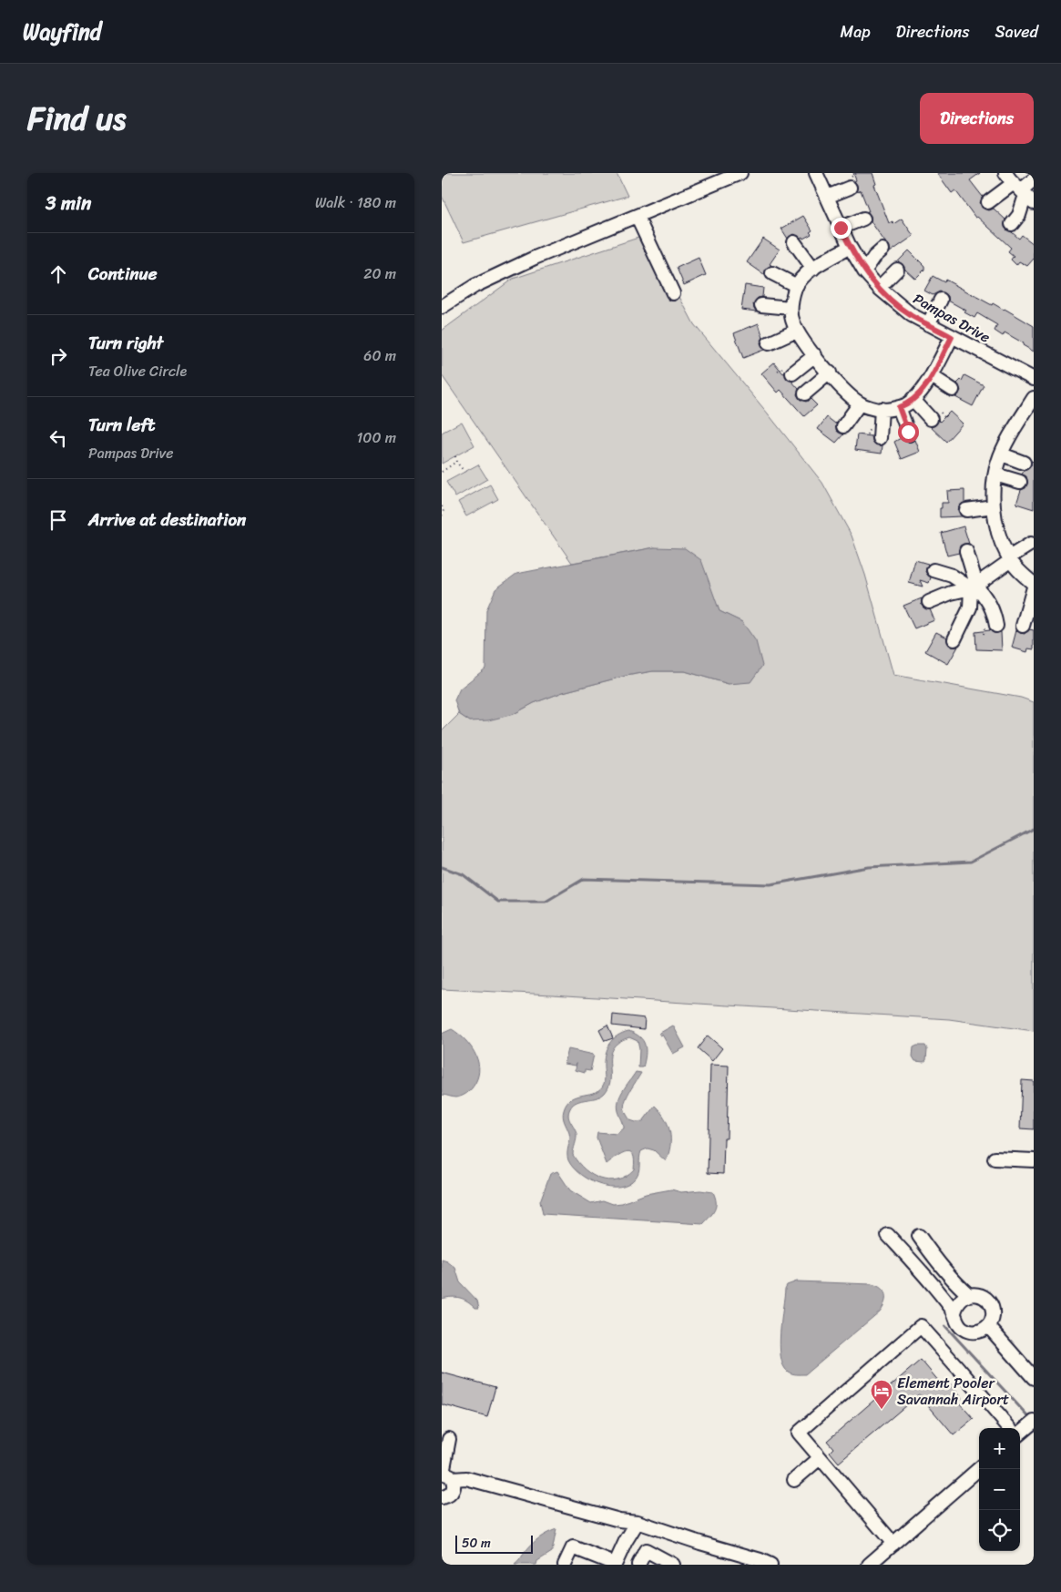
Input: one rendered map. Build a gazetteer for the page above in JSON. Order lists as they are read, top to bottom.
{
  "streets": {
    "street": ["Pampas Drive"]
  },
  "places": {
    "hotel": ["Element Pooler Savannah Airport"]
  },
  "scale_bar": "50 m",
  "page": {
    "header": "Wayfind",
    "nav": ["Map", "Directions", "Saved"],
    "title": "Find us",
    "buttons": "Directions",
    "heading": ["3 min", "Walk · 180 m"],
    "list": [
      ["Continue", "20 m"],
      ["Turn right", "Tea Olive Circle", "60 m"],
      ["Turn left", "Pampas Drive", "100 m"],
      "Arrive at destination"
    ],
    "map_buttons": ["+", "−"],
    "scale": "50 m"
  }
}
